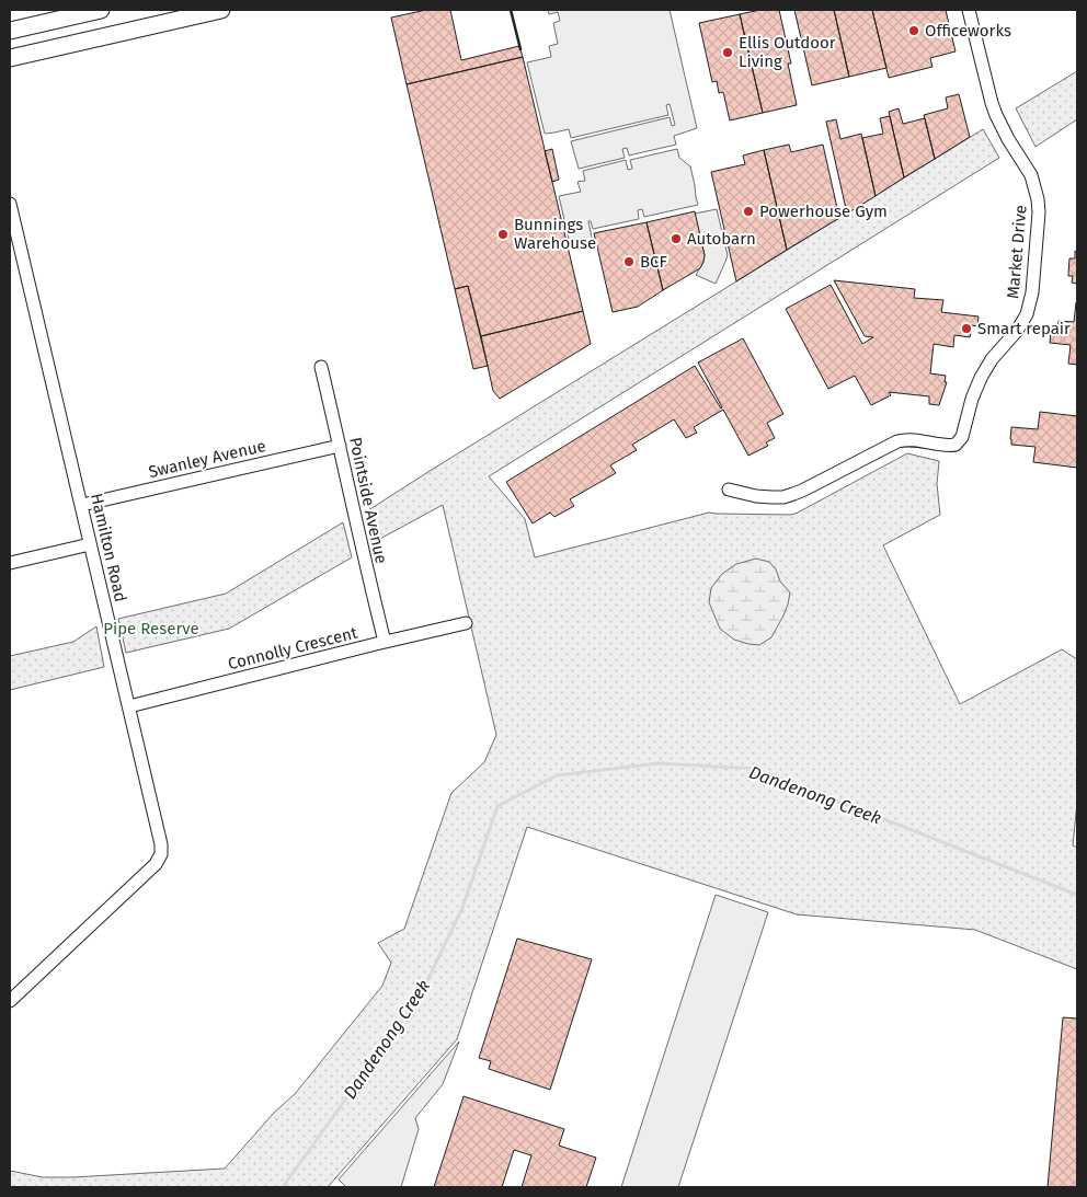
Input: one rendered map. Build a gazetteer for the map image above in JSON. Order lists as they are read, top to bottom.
{
  "streets": {
    "street": [
      "Market Drive",
      "Swanley Avenue",
      "Pointside Avenue",
      "Hamilton Road",
      "Connolly Crescent"
    ]
  },
  "crossings": [
    ["Swanley Avenue", "Pointside Avenue"],
    ["Swanley Avenue", "Hamilton Road"],
    ["Pointside Avenue", "Connolly Crescent"],
    ["Hamilton Road", "Connolly Crescent"]
  ],
  "water": ["Dandenong Creek"],
  "parks": ["Pipe Reserve"],
  "places": [
    "Officeworks",
    "Ellis Outdoor Living",
    "Powerhouse Gym",
    "Bunnings Warehouse",
    "Autobarn",
    "BCF",
    "Smart repair"
  ]
}
